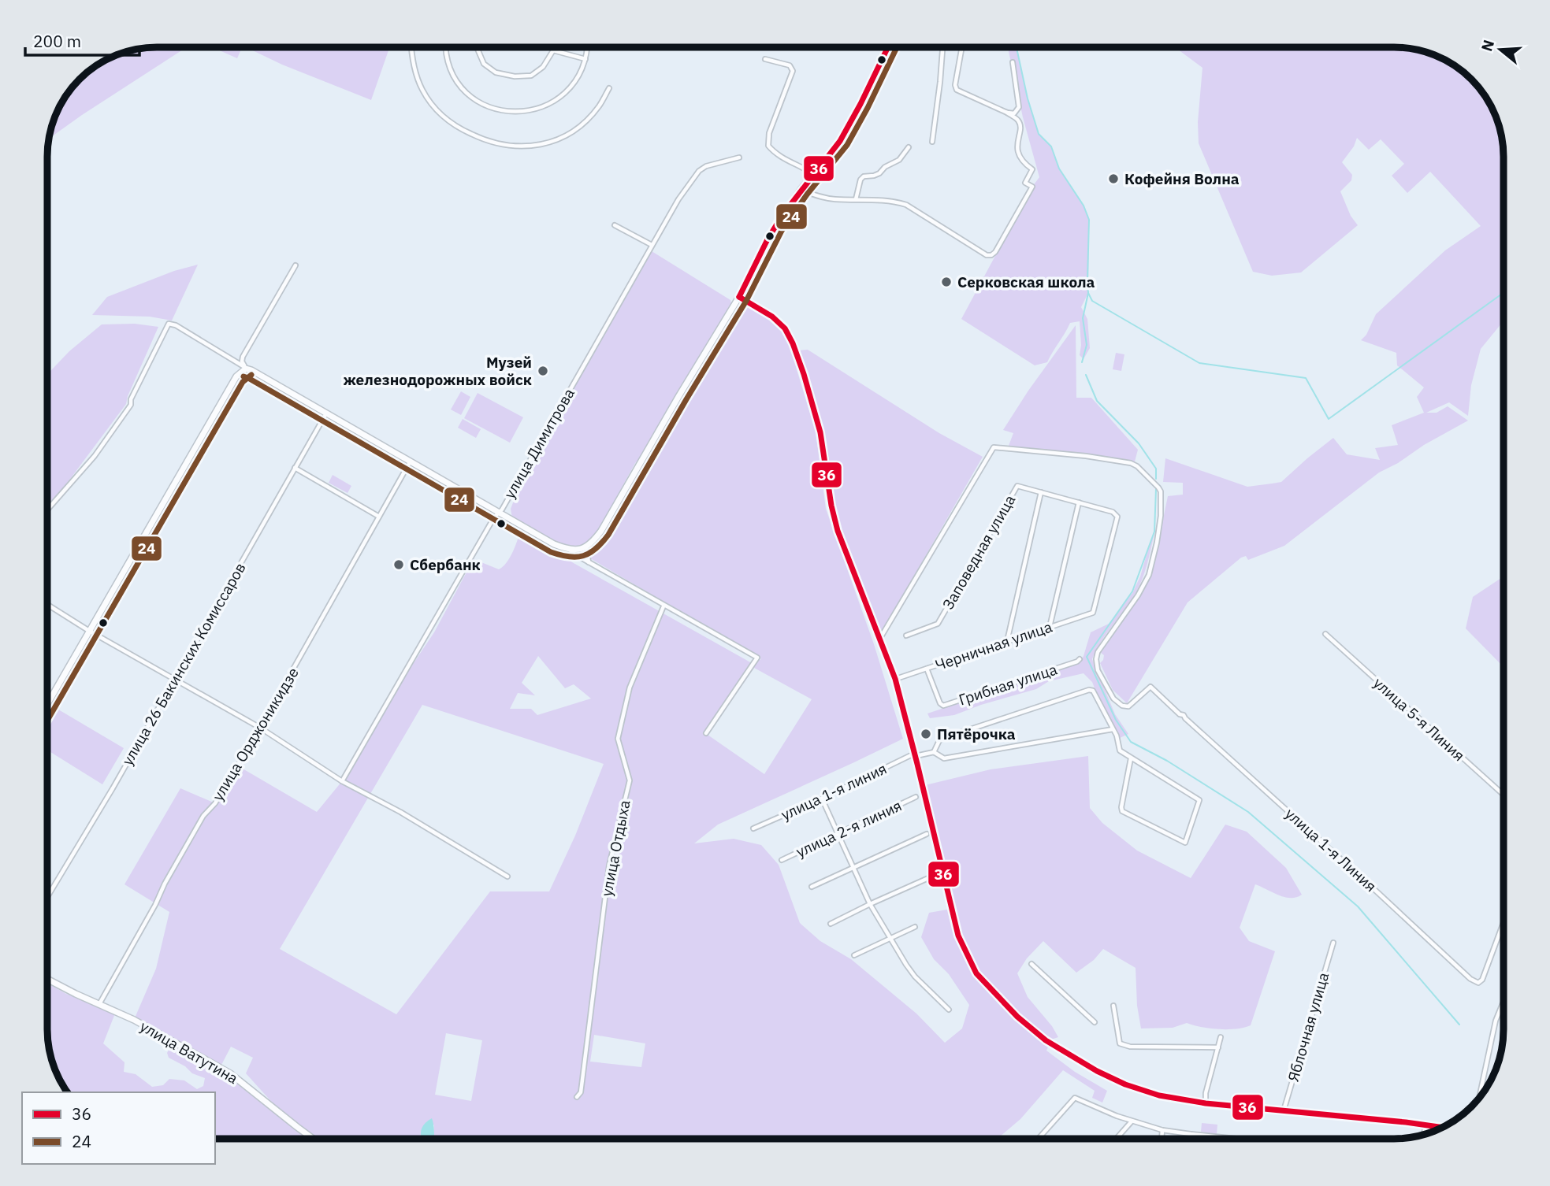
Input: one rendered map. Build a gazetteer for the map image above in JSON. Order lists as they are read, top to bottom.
{
  "streets": {
    "street": [
      "улица Димитрова",
      "Заповедная улица",
      "Черничная улица",
      "улица 26 Бакинских Комиссаров",
      "Грибная улица",
      "улица 5-я Линия",
      "улица Орджоникидзе",
      "улица 1-я линия",
      "улица 2-я линия",
      "улица Отдыха",
      "улица 1-я Линия",
      "Яблочная улица",
      "улица Ватутина"
    ]
  },
  "crossings": [
    ["Заповедная улица", "Черничная улица"],
    ["Черничная улица", "Грибная улица"],
    ["улица Орджоникидзе", "улица Ватутина"]
  ],
  "places": [
    "Кофейня Волна",
    "Серковская школа",
    "Музей железнодорожных войск",
    "Сбербанк",
    "Пятёрочка"
  ],
  "lines": ["transit line 36", "transit line 24"],
  "legend": ["36", "24"],
  "scale_bar": "200 m",
  "north": "left"
}
